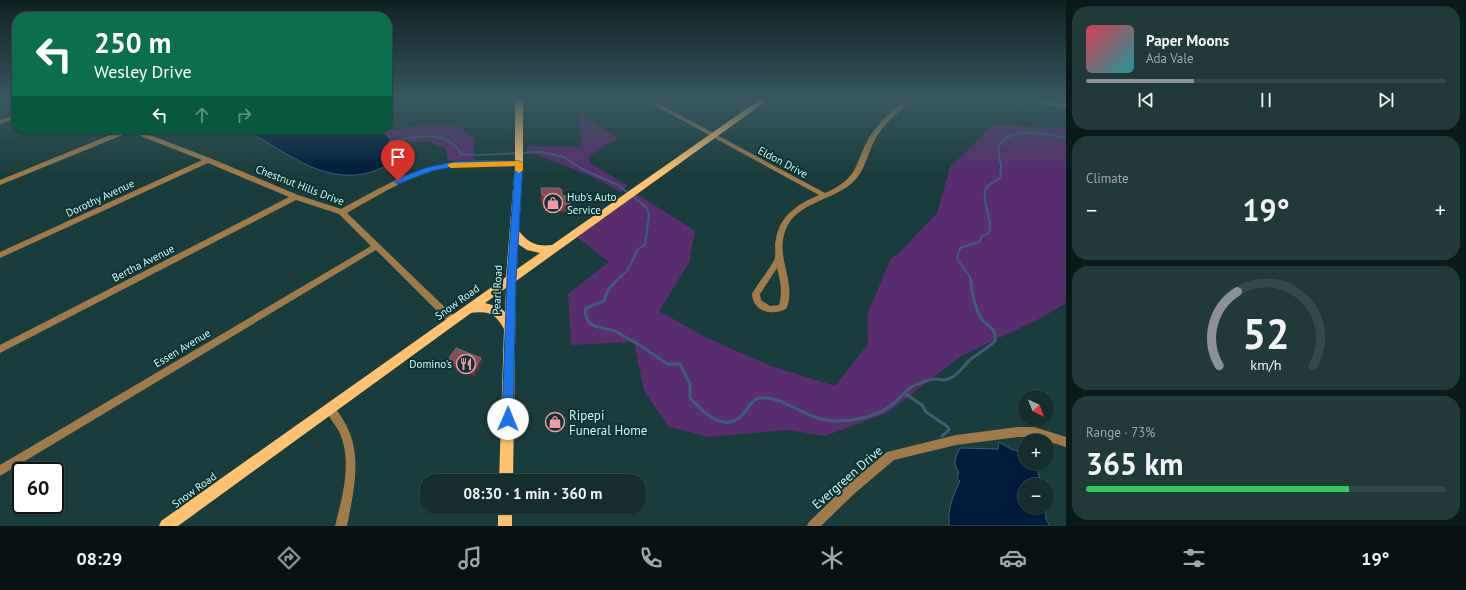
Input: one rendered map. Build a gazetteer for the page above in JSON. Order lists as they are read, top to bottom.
{
  "streets": {
    "main road": ["Pearl Road", "Snow Road"],
    "street": [
      "Eldon Drive",
      "Chestnut Hills Drive",
      "Dorothy Avenue",
      "Bertha Avenue",
      "Essen Avenue",
      "Evergreen Drive"
    ]
  },
  "crossings": [
    ["Eldon Drive", "Snow Road"],
    ["Chestnut Hills Drive", "Dorothy Avenue"],
    ["Chestnut Hills Drive", "Bertha Avenue"],
    ["Chestnut Hills Drive", "Snow Road"],
    ["Chestnut Hills Drive", "Essen Avenue"],
    ["Pearl Road", "Snow Road"]
  ],
  "places": {
    "shop": ["Hub's Auto Service", "Ripepi Funeral Home"],
    "restaurant": ["Domino's"]
  },
  "north": "bottom right",
  "page": {
    "turn": ["250 m", "Wesley Drive"],
    "song": ["Paper Moons", "Ada Vale"],
    "tile": [
      "Climate",
      ["Range · 73%", "365 km"]
    ],
    "heat": ["−", "19°", "+"],
    "map_buttons": ["+", "−"],
    "limit": "60",
    "trip": "08:30 · 1 min · 360 m",
    "tabs": ["08:29", "19°"],
    "gauge": ["52", "km/h"]
  }
}
